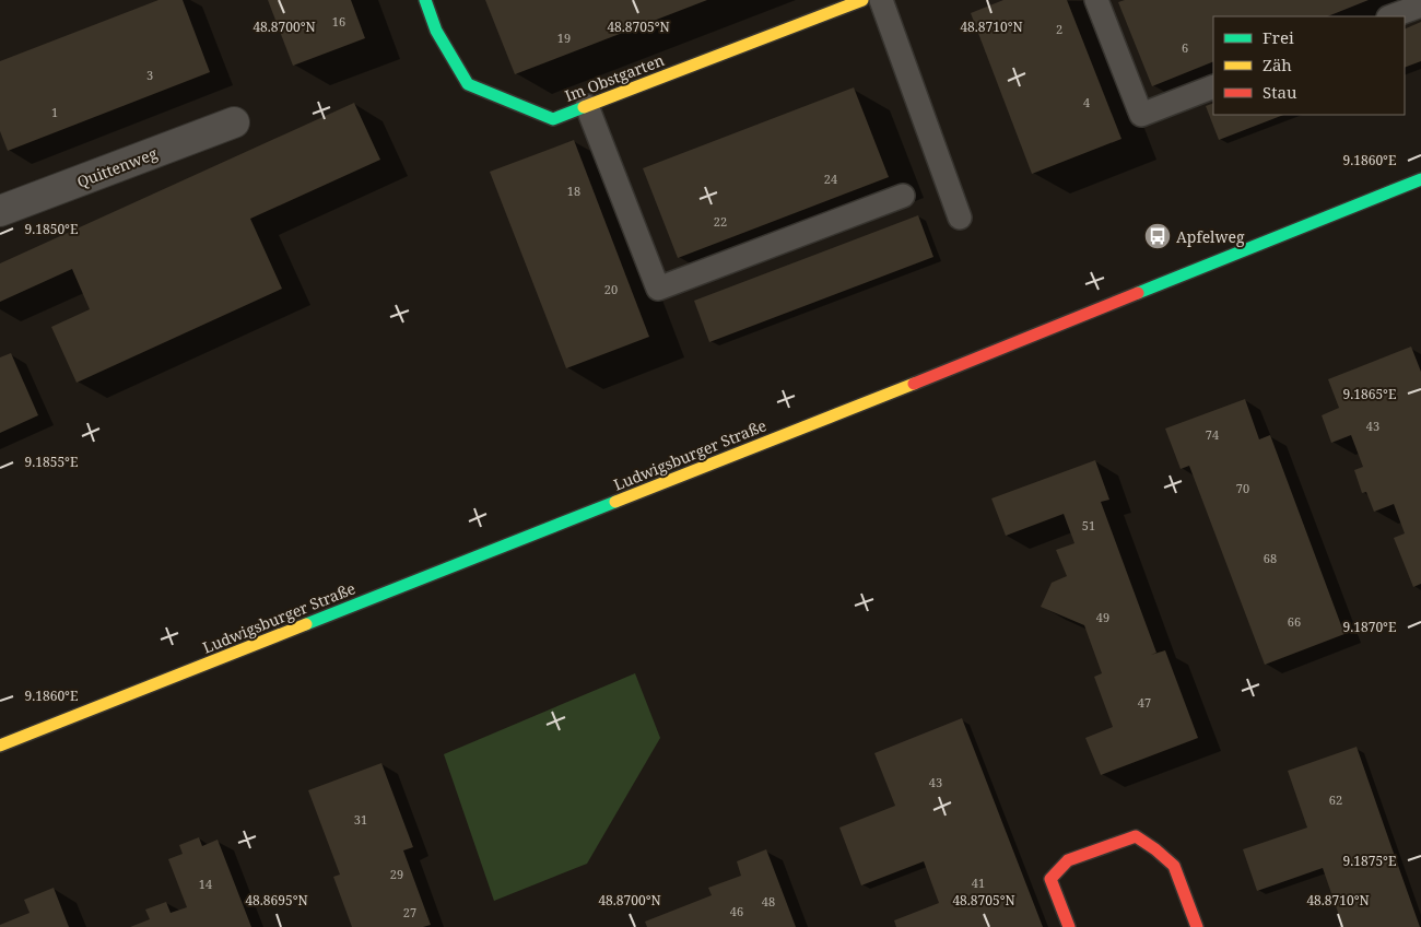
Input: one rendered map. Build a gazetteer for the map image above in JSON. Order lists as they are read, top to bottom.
{
  "streets": {
    "main road": ["Im Obstgarten", "Ludwigsburger Straße"],
    "street": ["Quittenweg"]
  },
  "places": {
    "bus stop": ["Apfelweg"]
  },
  "house_numbers": [
    "16",
    "2",
    "19",
    "6",
    "3",
    "4",
    "1",
    "24",
    "18",
    "22",
    "20",
    "43",
    "74",
    "70",
    "51",
    "68",
    "49",
    "66",
    "47",
    "43",
    "62",
    "31",
    "29",
    "41",
    "14",
    "48",
    "46",
    "27"
  ],
  "legend": ["Frei", "Zäh", "Stau"],
  "coordinates": [
    "48.8700°N",
    "48.8705°N",
    "48.8710°N",
    "9.1860°E",
    "9.1850°E",
    "9.1865°E",
    "9.1855°E",
    "9.1870°E",
    "9.1875°E",
    "48.8695°N"
  ]
}
